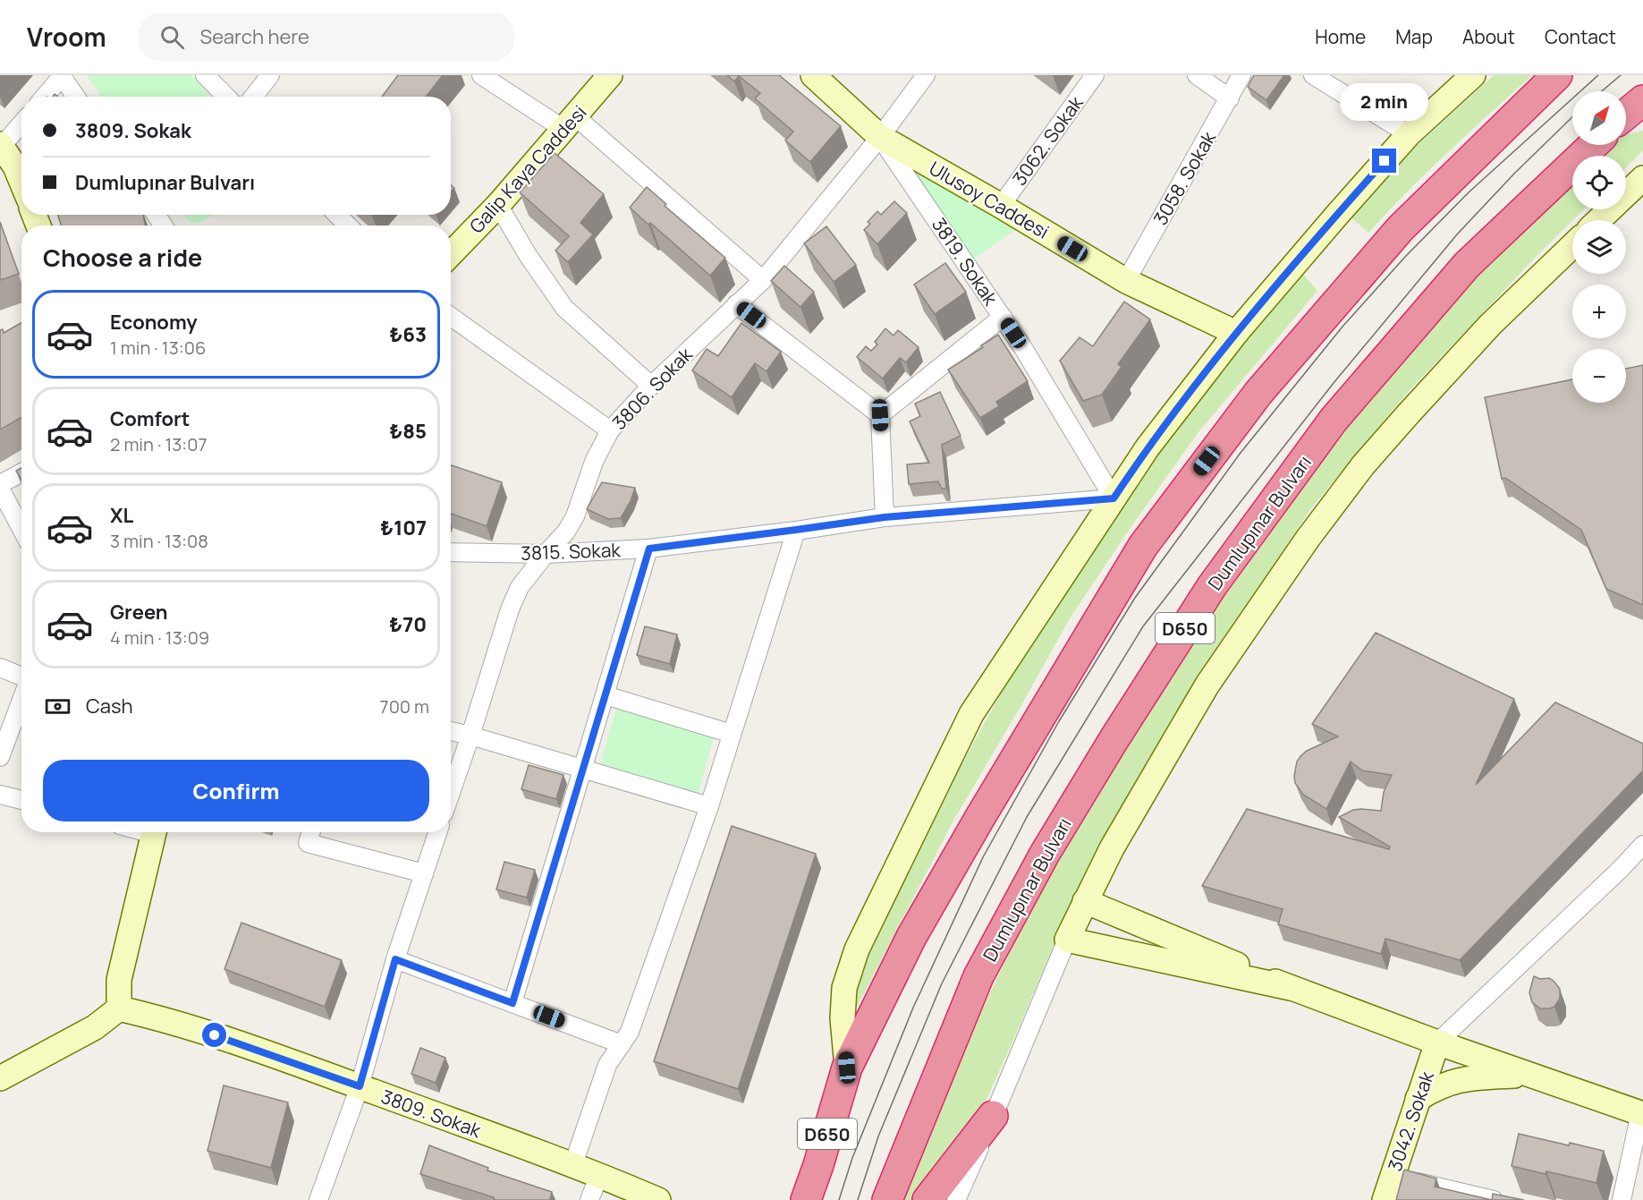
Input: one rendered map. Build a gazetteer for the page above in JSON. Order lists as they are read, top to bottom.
{
  "streets": {
    "highway": ["Dumlupınar Bulvarı", "D650"],
    "street": [
      "3062. Sokak",
      "Galip Kaya Caddesi",
      "3058. Sokak",
      "Ulusoy Caddesi",
      "3819. Sokak",
      "3806. Sokak",
      "3815. Sokak",
      "3809. Sokak",
      "3042. Sokak"
    ]
  },
  "crossings": [
    ["3062. Sokak", "Ulusoy Caddesi"],
    ["3058. Sokak", "Ulusoy Caddesi"],
    ["Ulusoy Caddesi", "3819. Sokak"],
    ["Ulusoy Caddesi", "3806. Sokak"],
    ["3819. Sokak", "3806. Sokak"],
    ["3819. Sokak", "3815. Sokak"],
    ["3806. Sokak", "3815. Sokak"]
  ],
  "north": "top right",
  "page": {
    "header": "Vroom",
    "search": "Search here",
    "nav": [
      "Home",
      "Map",
      "About",
      "Contact"
    ],
    "bubble": "2 min",
    "map_buttons": ["+", "−"],
    "banner": ["3809. Sokak", "Dumlupınar Bulvarı"],
    "heading": "Choose a ride",
    "list": [
      {
        "name": "Economy",
        "note": "1 min · 13:06",
        "value": "₺63"
      },
      {
        "name": "Comfort",
        "note": "2 min · 13:07",
        "value": "₺85"
      },
      {
        "name": "XL",
        "note": "3 min · 13:08",
        "value": "₺107"
      },
      {
        "name": "Green",
        "note": "4 min · 13:09",
        "value": "₺70"
      }
    ],
    "pay": ["Cash", "700 m"],
    "buttons": "Confirm"
  }
}
